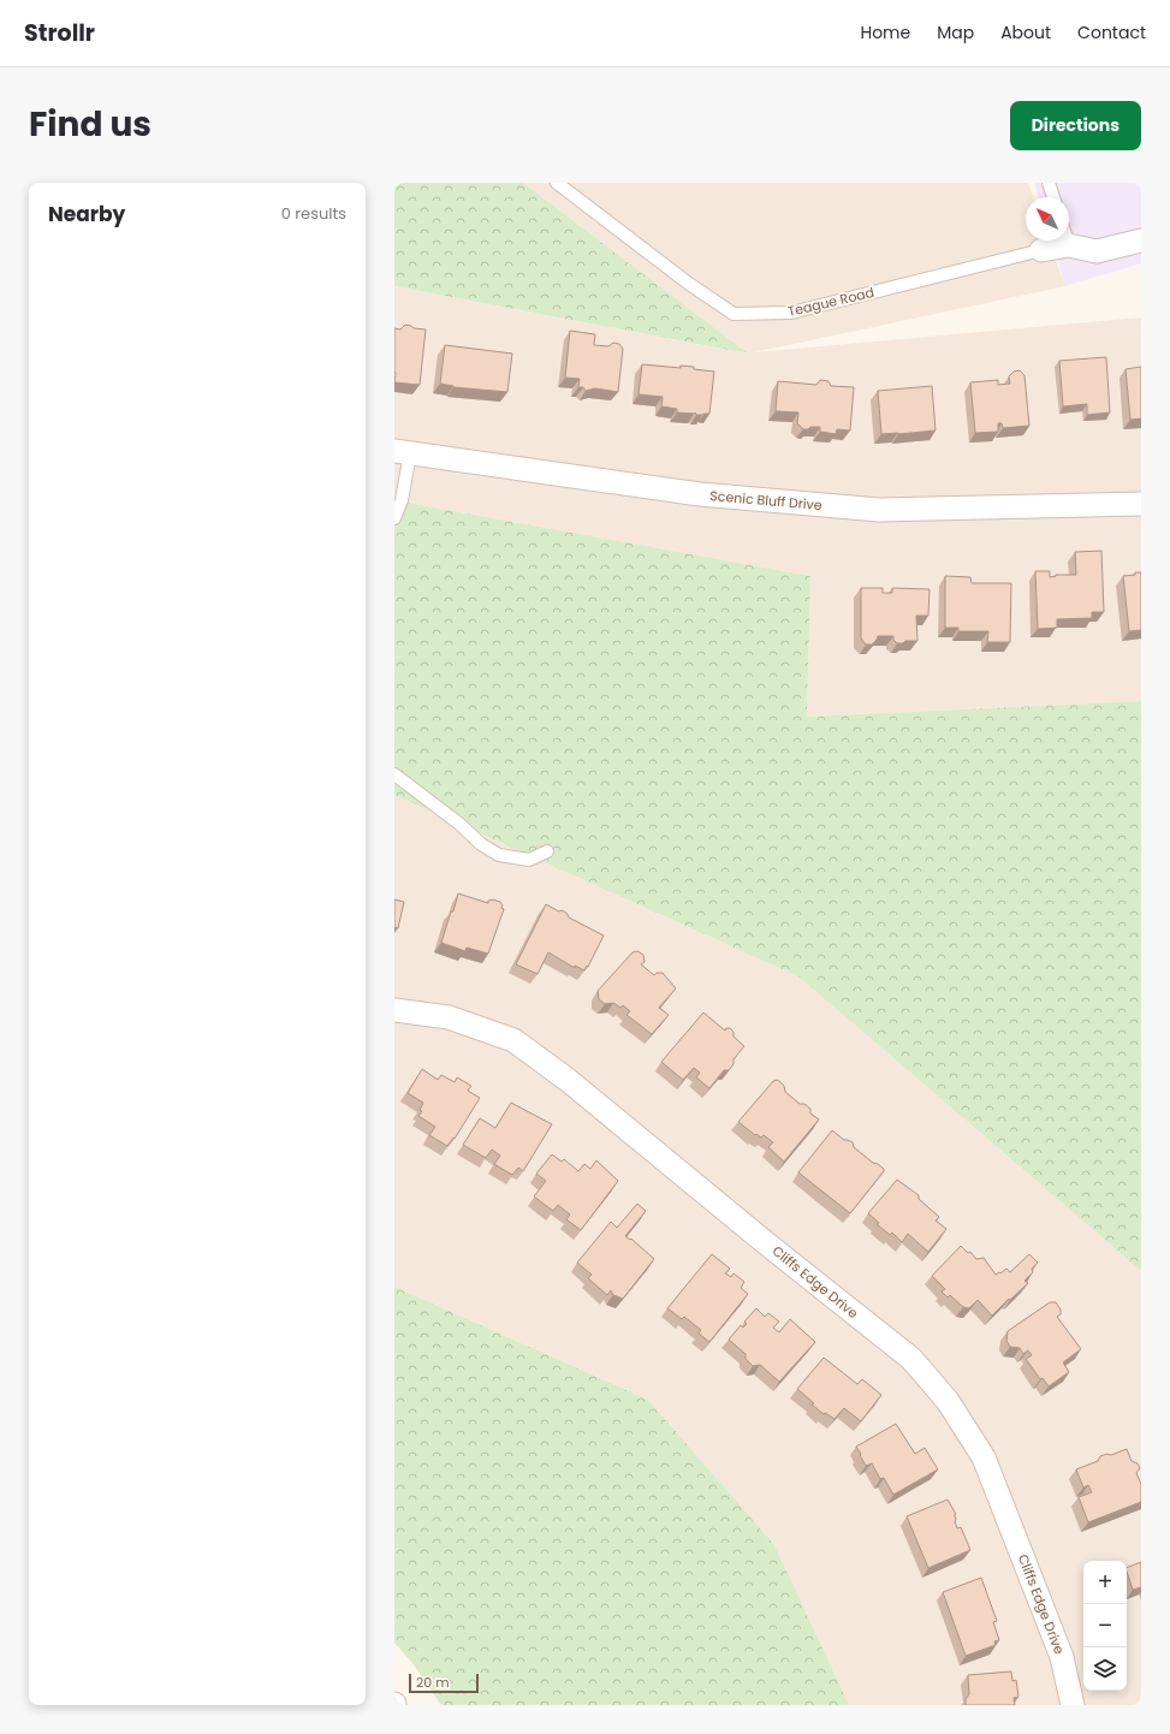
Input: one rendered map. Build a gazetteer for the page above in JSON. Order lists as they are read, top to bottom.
{
  "streets": {
    "street": ["Teague Road", "Scenic Bluff Drive", "Cliffs Edge Drive"]
  },
  "scale_bar": "20 m",
  "north": "top left",
  "page": {
    "header": "Strollr",
    "nav": [
      "Home",
      "Map",
      "About",
      "Contact"
    ],
    "title": "Find us",
    "buttons": "Directions",
    "heading": ["Nearby", "0 results"],
    "map_buttons": ["+", "−"],
    "scale": "20 m"
  }
}
